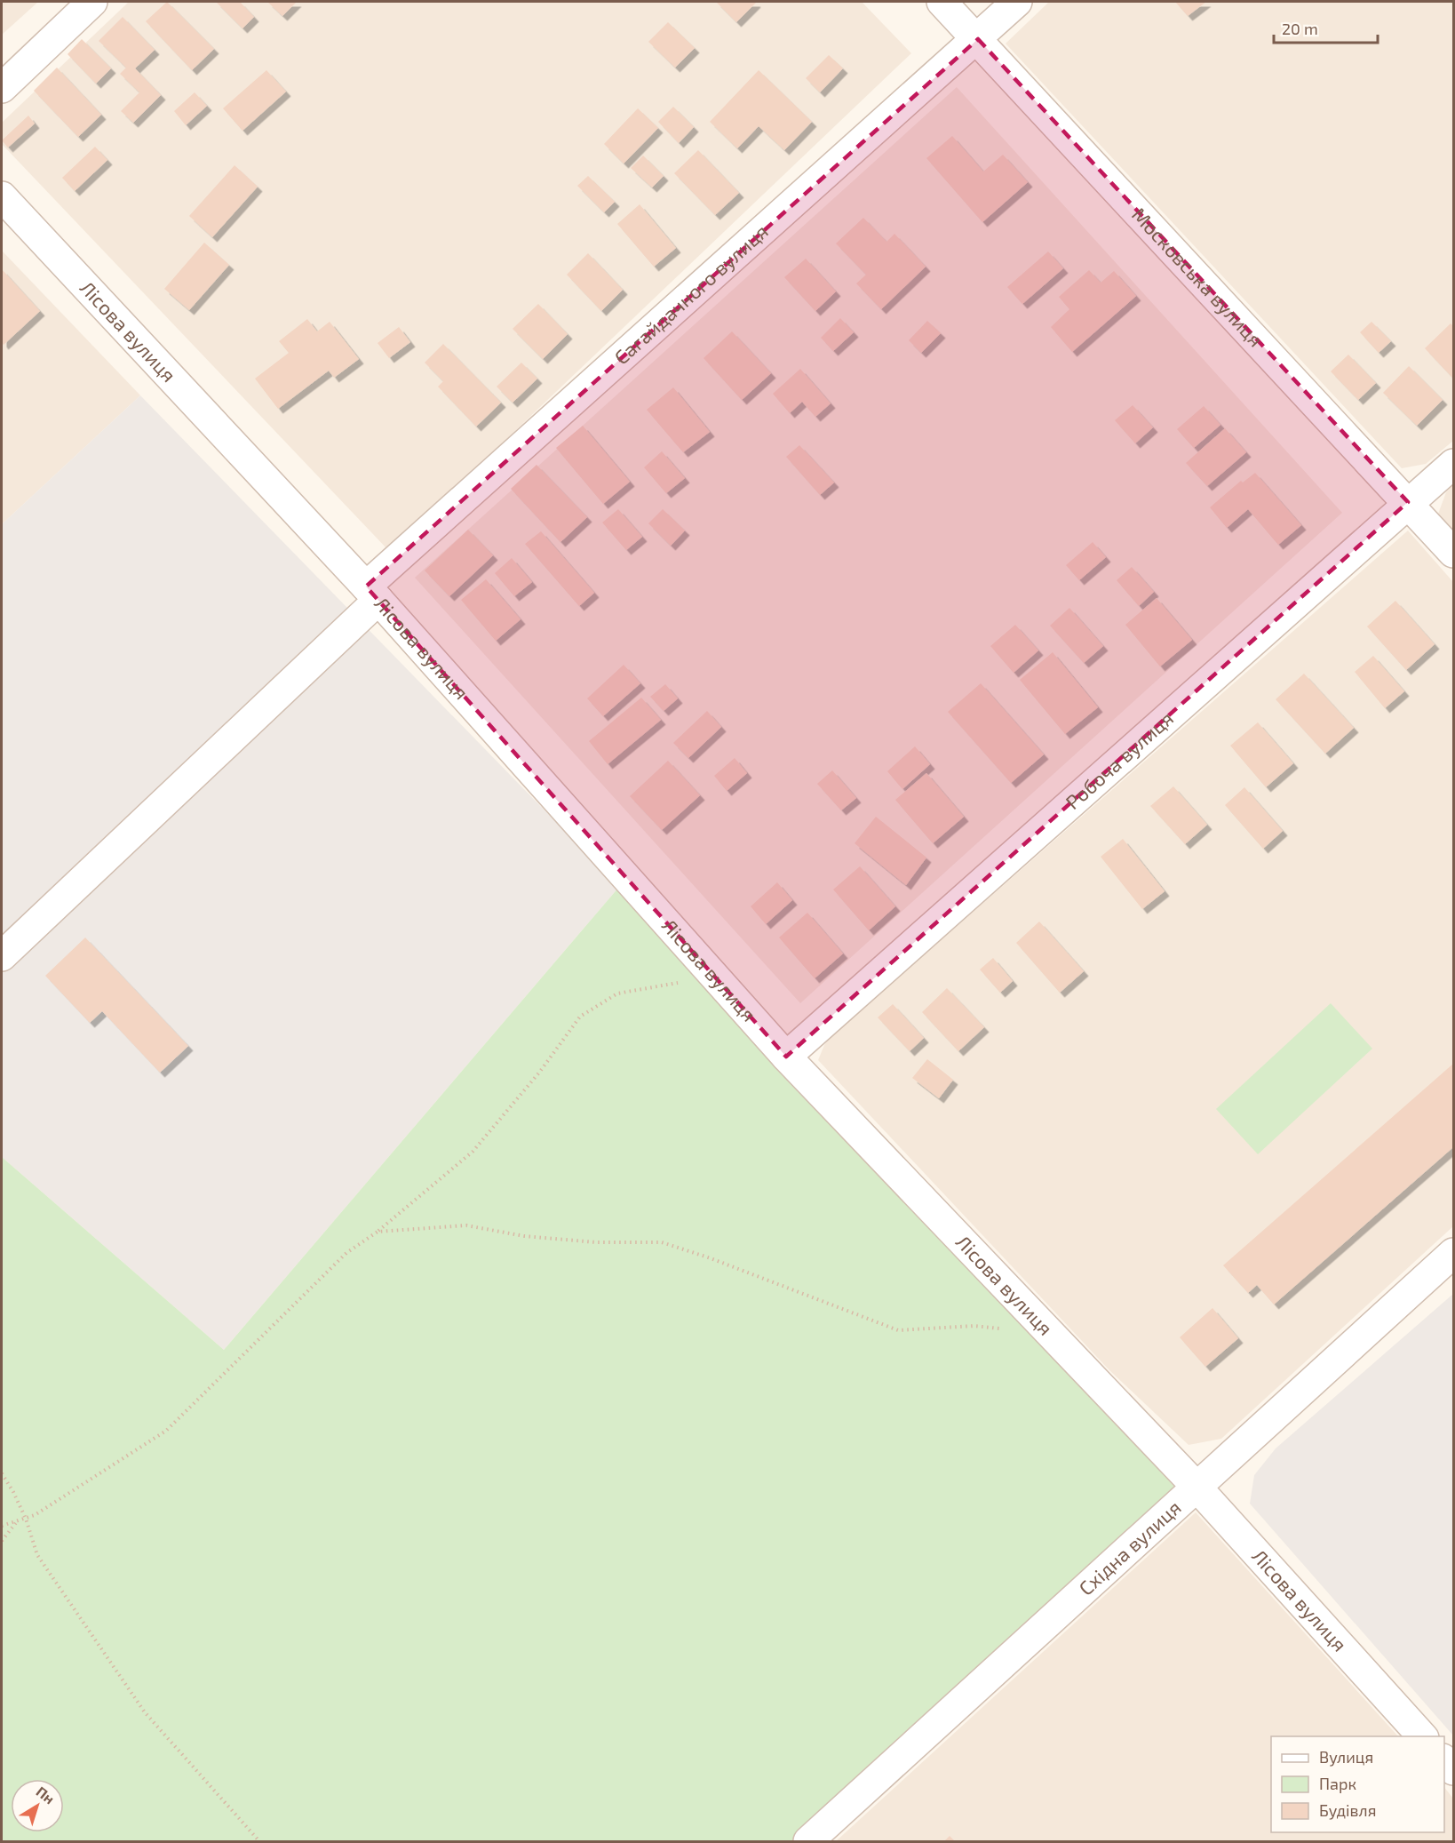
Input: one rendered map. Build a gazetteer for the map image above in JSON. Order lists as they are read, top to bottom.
{
  "streets": {
    "street": [
      "Московська вулиця",
      "Сагайдачного вулиця",
      "Лісова вулиця",
      "Робоча вулиця",
      "Східна вулиця"
    ]
  },
  "crossings": [
    ["Московська вулиця", "Сагайдачного вулиця"],
    ["Московська вулиця", "Робоча вулиця"],
    ["Сагайдачного вулиця", "Лісова вулиця"],
    ["Лісова вулиця", "Робоча вулиця"],
    ["Лісова вулиця", "Східна вулиця"]
  ],
  "legend": ["Вулиця", "Парк", "Будівля"],
  "scale_bar": "20 m",
  "north": "top right"
}
